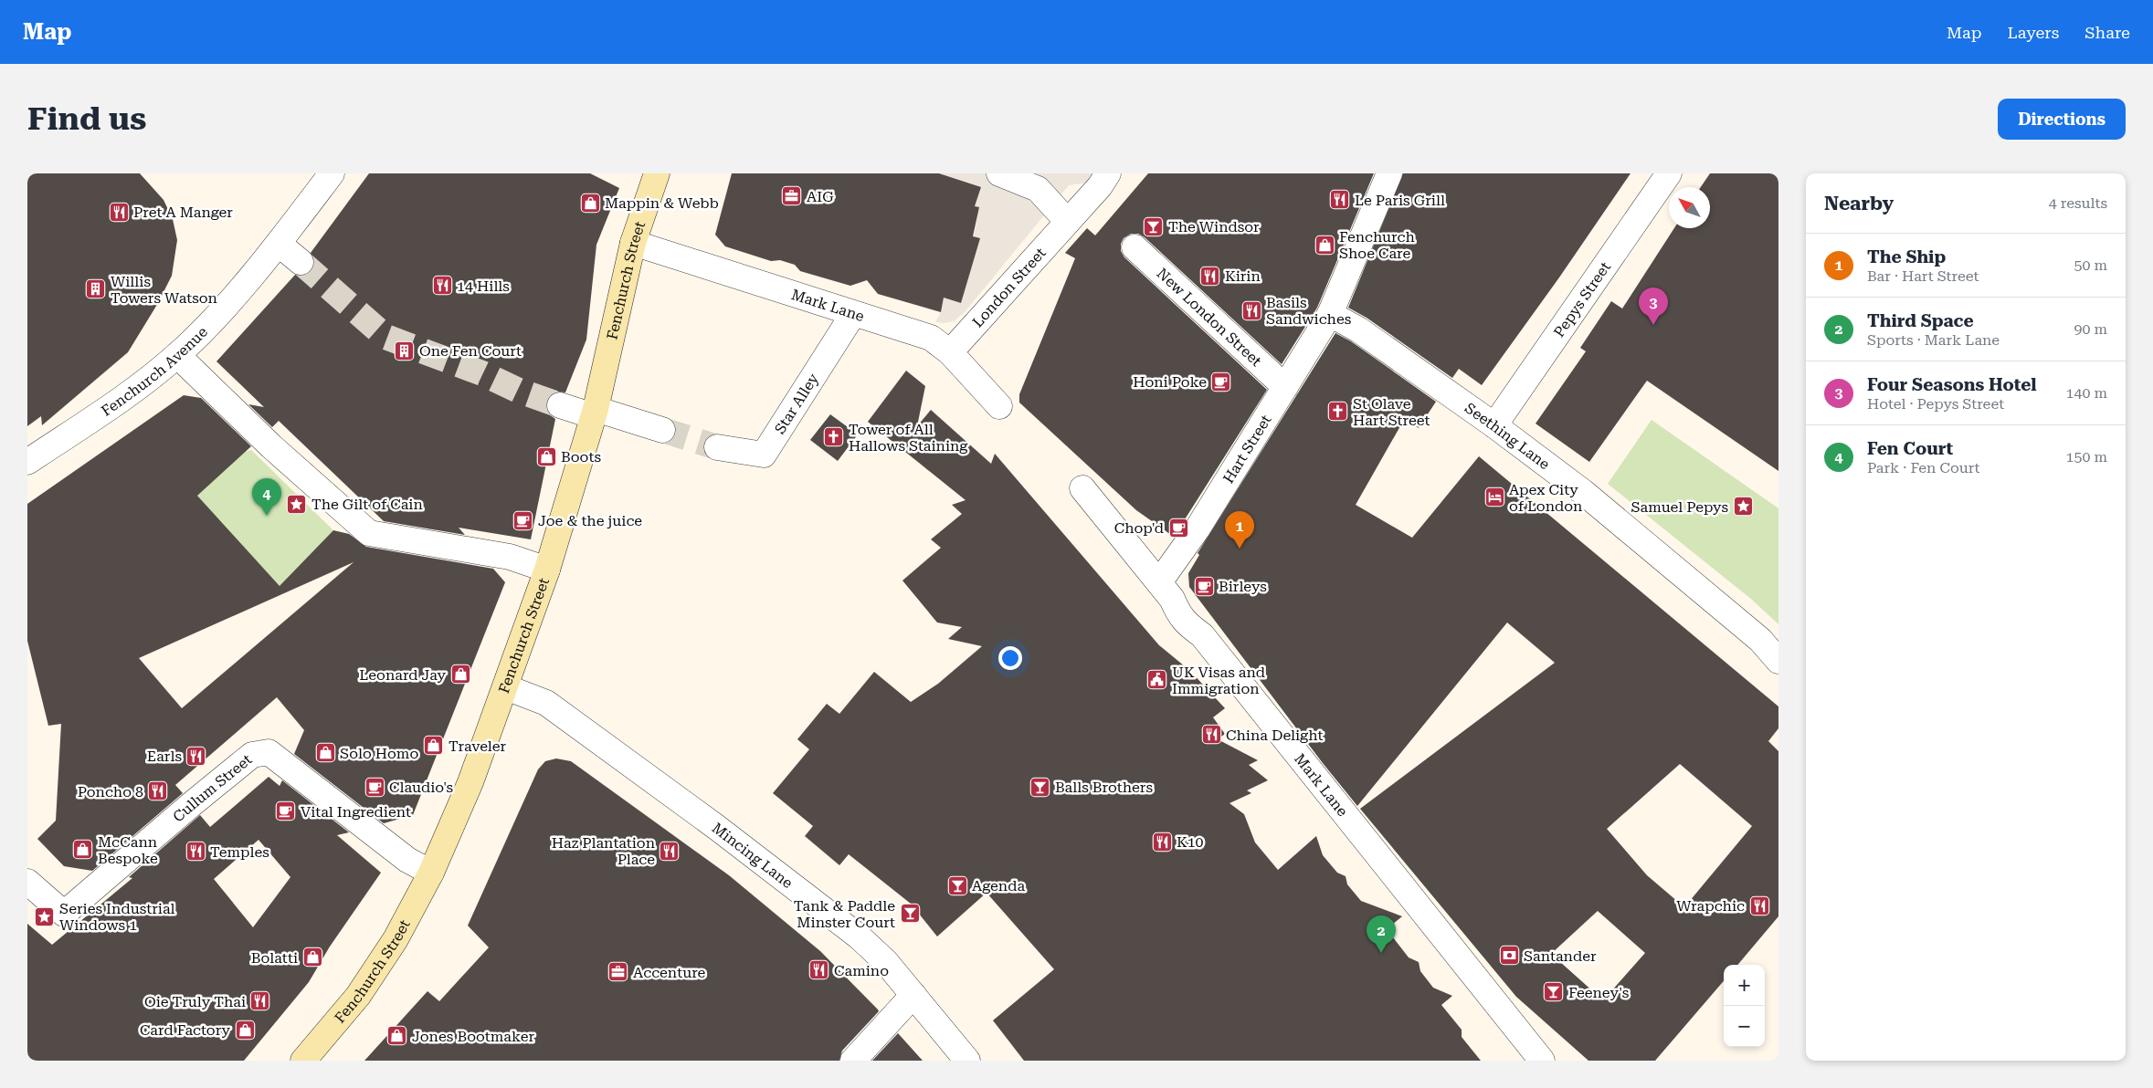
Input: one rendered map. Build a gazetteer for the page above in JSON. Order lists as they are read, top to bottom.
{
  "streets": {
    "street": [
      "Fenchurch Street",
      "London Street",
      "Pepys Street",
      "Mark Lane",
      "New London Street",
      "Fenchurch Avenue",
      "Star Alley",
      "Seething Lane",
      "Hart Street",
      "Cullum Street",
      "Mincing Lane"
    ]
  },
  "crossings": [
    ["Fenchurch Street", "Mark Lane"],
    ["Fenchurch Street", "Cullum Street"],
    ["Fenchurch Street", "Mincing Lane"],
    ["London Street", "Mark Lane"],
    ["Pepys Street", "Seething Lane"],
    ["Mark Lane", "Star Alley"],
    ["Mark Lane", "Hart Street"],
    ["New London Street", "Hart Street"],
    ["Seething Lane", "Hart Street"]
  ],
  "places": {
    "office": ["AIG", "Accenture"],
    "restaurant": [
      "Le Paris Grill",
      "Pret A Manger",
      "Kirin",
      "14 Hills",
      "Basils Sandwiches",
      "China Delight",
      "Earls",
      "Poncho 8",
      "K10",
      "Haz Plantation Place",
      "Temples",
      "Wrapchic",
      "Camino",
      "Oie Truly Thai"
    ],
    "shop": [
      "Mappin & Webb",
      "Fenchurch Shoe Care",
      "Boots",
      "Leonard Jay",
      "Traveler",
      "Solo Homo",
      "McCann Bespoke",
      "Bolatti",
      "Card Factory",
      "Jones Bootmaker"
    ],
    "bar": [
      "The Windsor",
      "Balls Brothers",
      "Agenda",
      "Tank & Paddle Minster Court",
      "Feeney's"
    ],
    "building": ["Willis Towers Watson", "One Fen Court"],
    "cafe": [
      "Honi Poke",
      "Joe & the juice",
      "Chop'd",
      "Birleys",
      "Claudio's",
      "Vital Ingredient"
    ],
    "church": ["St Olave Hart Street", "Tower of All Hallows Staining"],
    "hotel": ["Apex City of London"],
    "place": ["The Gilt of Cain", "Samuel Pepys", "Series Industrial Windows 1"],
    "public building": ["UK Visas and Immigration"],
    "bank": ["Santander"]
  },
  "north": "top left",
  "page": {
    "header": "Map",
    "nav": ["Map", "Layers", "Share"],
    "buttons": "Directions",
    "title": "Find us",
    "heading": ["Nearby", "4 results"],
    "list": [
      {
        "mark": "1",
        "name": "The Ship",
        "note": "Bar · Hart Street",
        "value": "50 m"
      },
      {
        "mark": "2",
        "name": "Third Space",
        "note": "Sports · Mark Lane",
        "value": "90 m"
      },
      {
        "mark": "3",
        "name": "Four Seasons Hotel",
        "note": "Hotel · Pepys Street",
        "value": "140 m"
      },
      {
        "mark": "4",
        "name": "Fen Court",
        "note": "Park · Fen Court",
        "value": "150 m"
      }
    ],
    "pins": [
      "3",
      "4",
      "1",
      "2"
    ],
    "map_buttons": ["+", "−"]
  }
}
